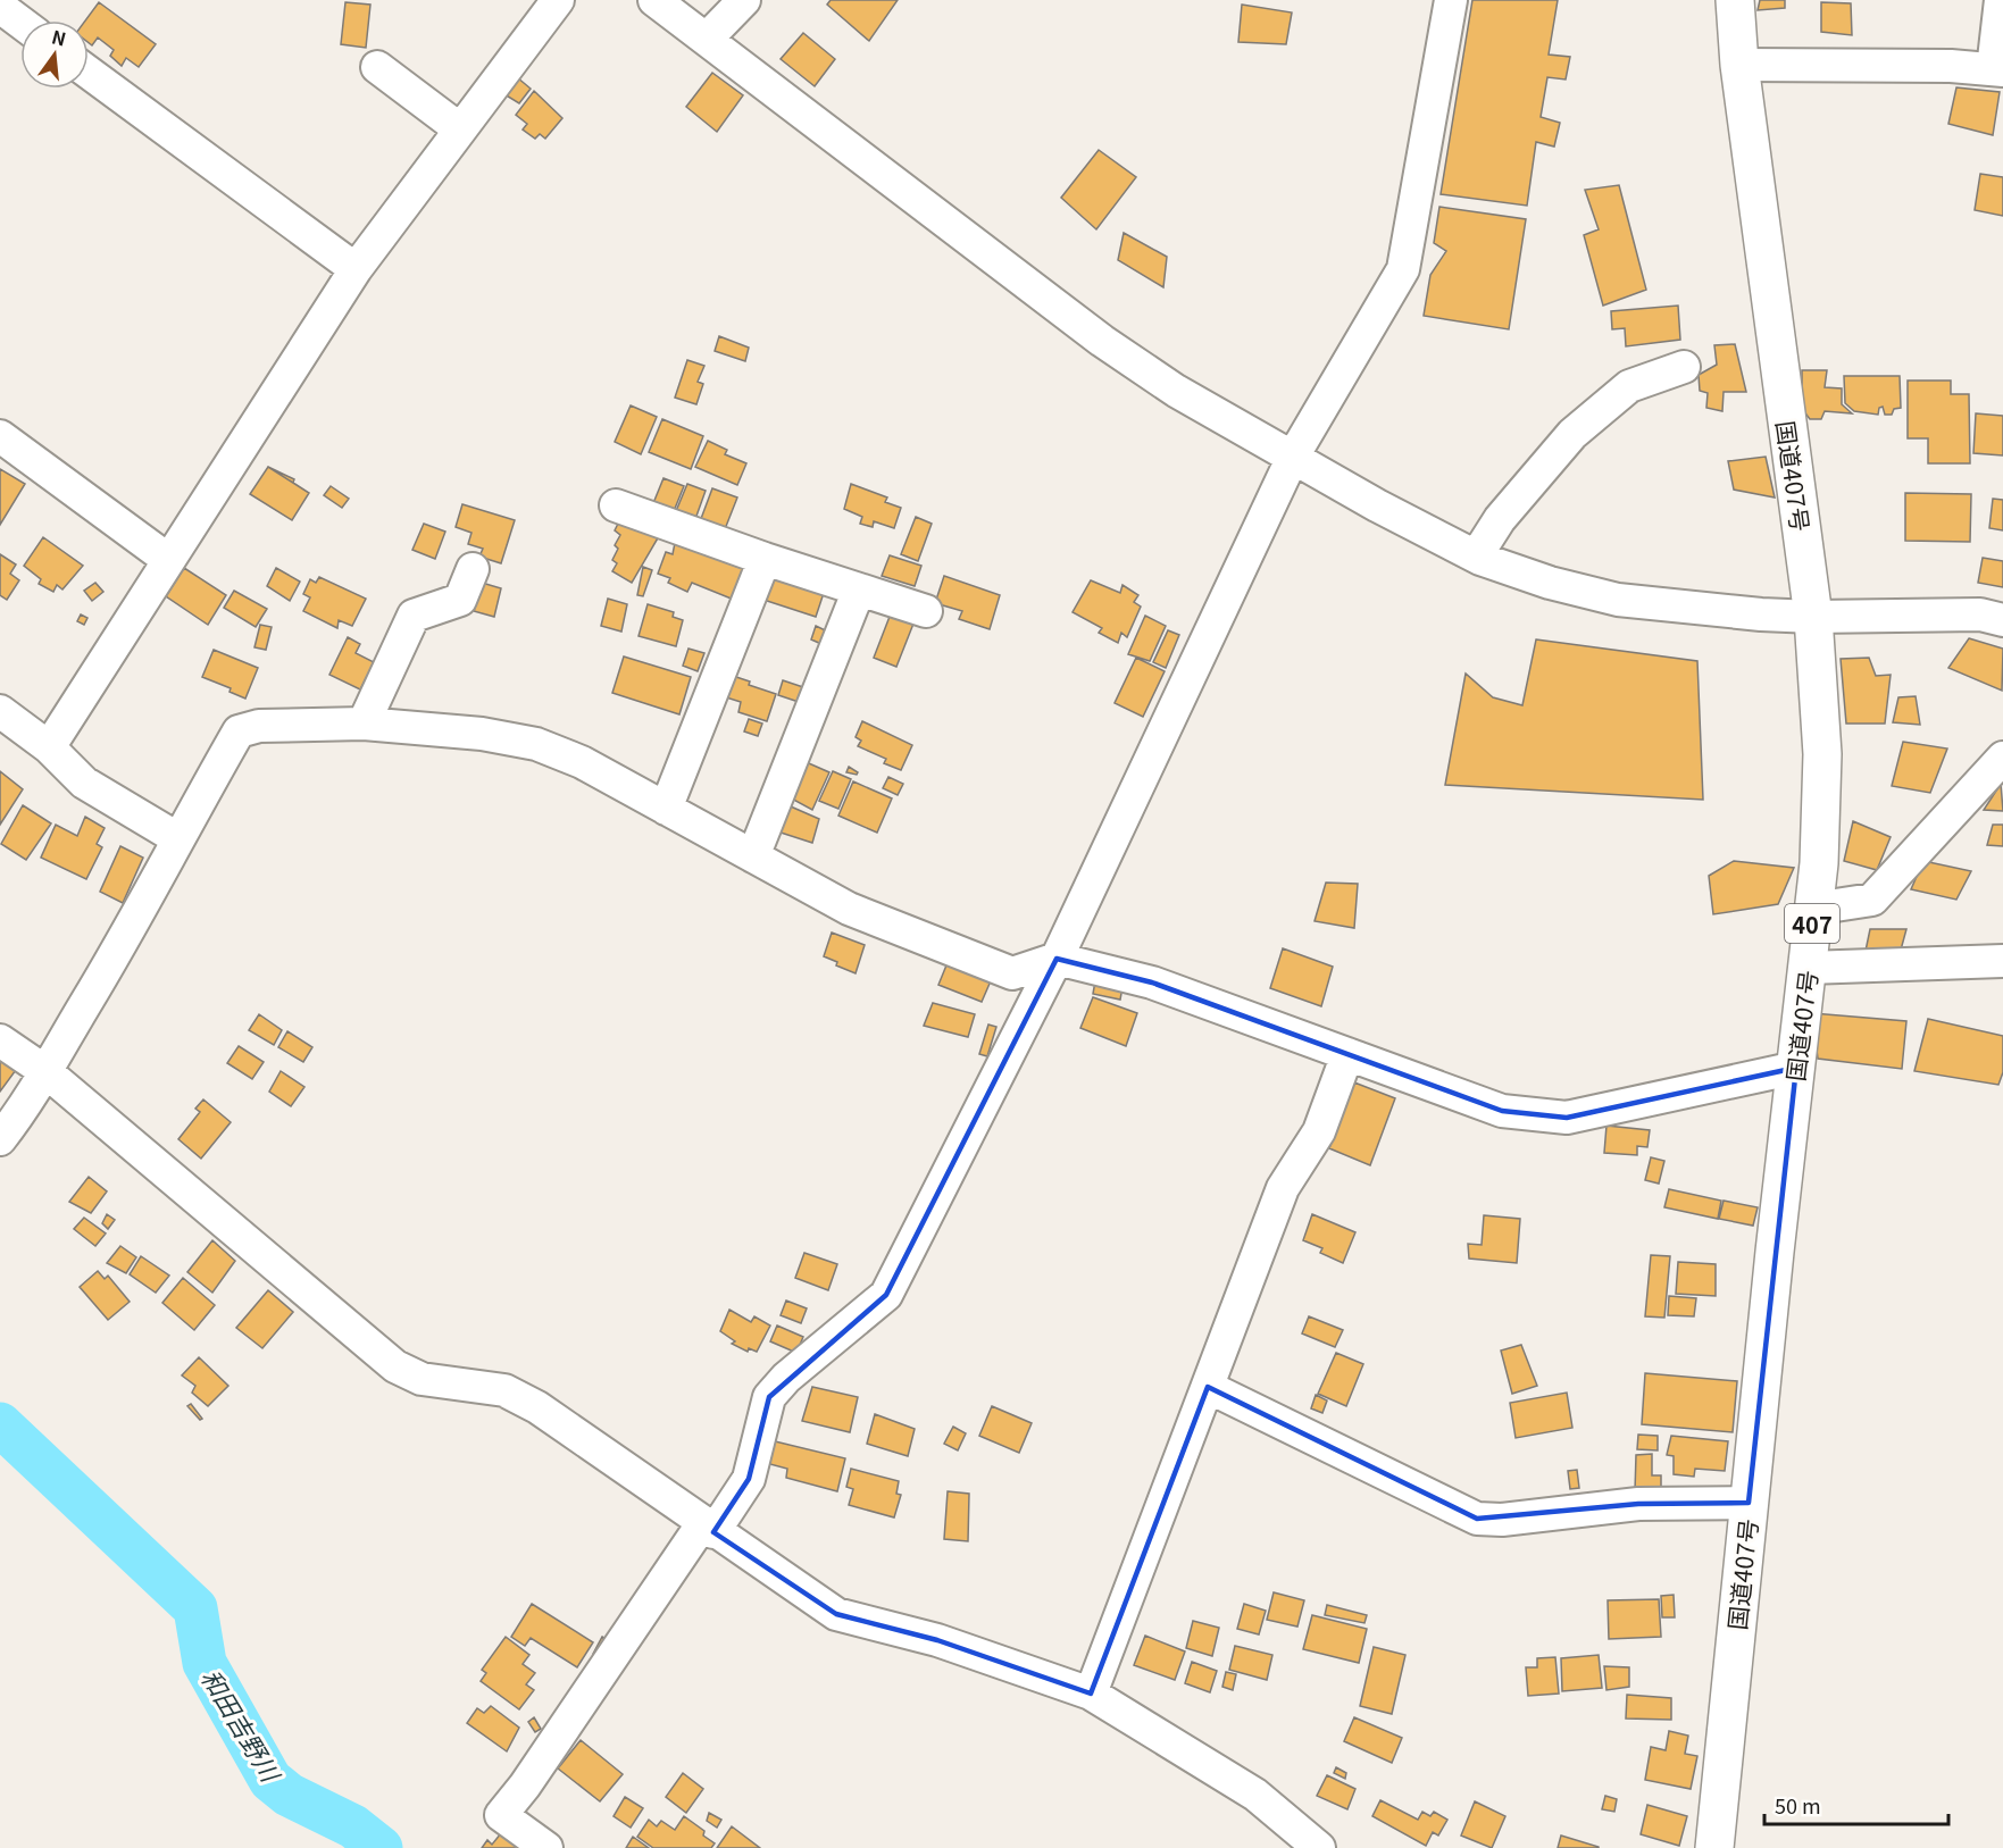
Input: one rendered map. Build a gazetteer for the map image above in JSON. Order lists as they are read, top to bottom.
{
  "streets": {
    "highway": ["国道407号", "407"]
  },
  "water": ["和田吉野川"],
  "scale_bar": "50 m",
  "north": "top"
}
